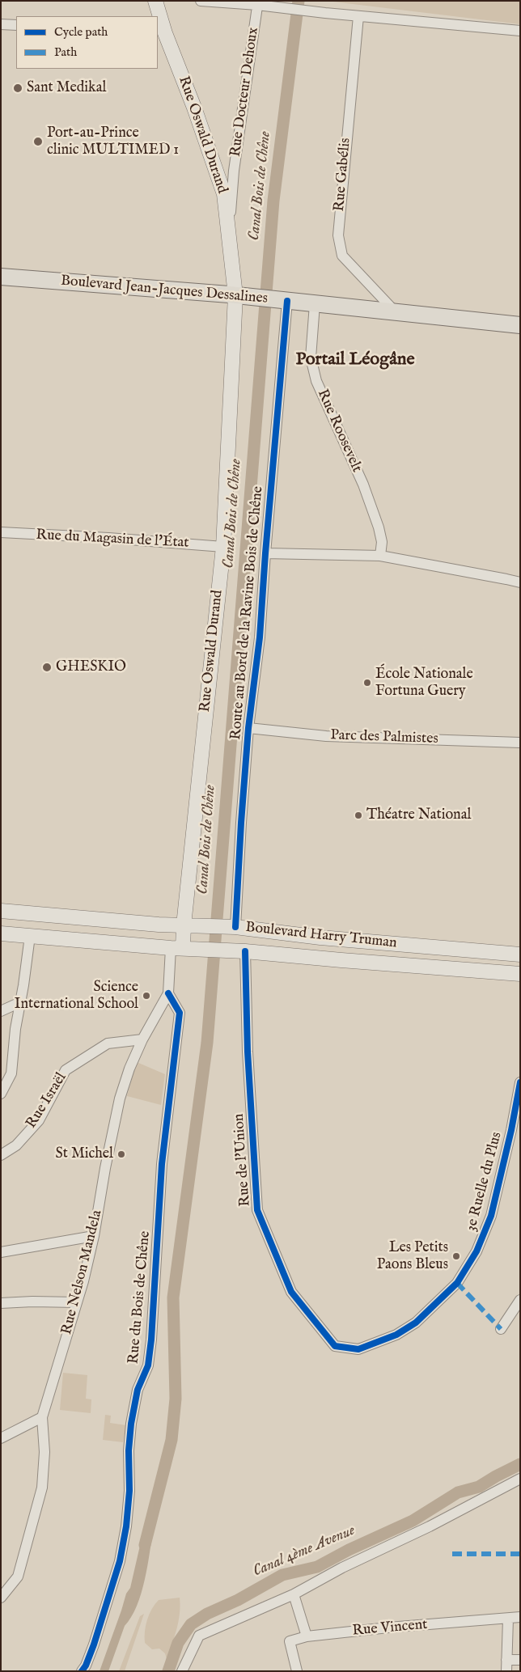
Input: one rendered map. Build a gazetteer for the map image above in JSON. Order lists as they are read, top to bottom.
{
  "streets": {
    "main road": ["Rue Oswald Durand", "Boulevard Jean-Jacques Dessalines", "Boulevard Harry Truman"],
    "street": [
      "Rue Docteur Dehoux",
      "Rue Gabélis",
      "Rue Roosevelt",
      "Rue du Magasin de l'État",
      "Route au Bord de la Ravine Bois de Chêne",
      "Parc des Palmistes",
      "Rue Israël",
      "Rue de l'Union",
      "3e Ruelle du Plus",
      "Rue Nelson Mandela",
      "Rue du Bois de Chêne",
      "Rue Vincent"
    ]
  },
  "crossings": [
    ["Rue Docteur Dehoux", "Rue Oswald Durand"],
    ["Rue Oswald Durand", "Boulevard Jean-Jacques Dessalines"],
    ["Rue Oswald Durand", "Rue du Magasin de l'État"],
    ["Rue Oswald Durand", "Boulevard Harry Truman"],
    ["Rue Oswald Durand", "Rue Nelson Mandela"],
    ["Rue Gabélis", "Boulevard Jean-Jacques Dessalines"],
    ["Boulevard Jean-Jacques Dessalines", "Rue Roosevelt"],
    ["Boulevard Jean-Jacques Dessalines", "Route au Bord de la Ravine Bois de Chêne"],
    ["Route au Bord de la Ravine Bois de Chêne", "Parc des Palmistes"],
    ["Route au Bord de la Ravine Bois de Chêne", "Boulevard Harry Truman"],
    ["Boulevard Harry Truman", "Rue de l'Union"],
    ["Boulevard Harry Truman", "Rue Nelson Mandela"],
    ["Rue Israël", "Rue Nelson Mandela"],
    ["Rue de l'Union", "3e Ruelle du Plus"],
    ["Rue Nelson Mandela", "Rue du Bois de Chêne"]
  ],
  "districts": ["Portail Léogâne"],
  "water": ["Canal Bois de Chêne", "Canal 4ème Avenue"],
  "places": [
    "Sant Medikal",
    "Port-au-Prince clinic MULTIMED 1",
    "GHESKIO",
    "École Nationale Fortuna Guery",
    "Théatre National",
    "Science International School",
    "St Michel",
    "Les Petits Paons Bleus"
  ],
  "legend": ["Cycle path", "Path"]
}
